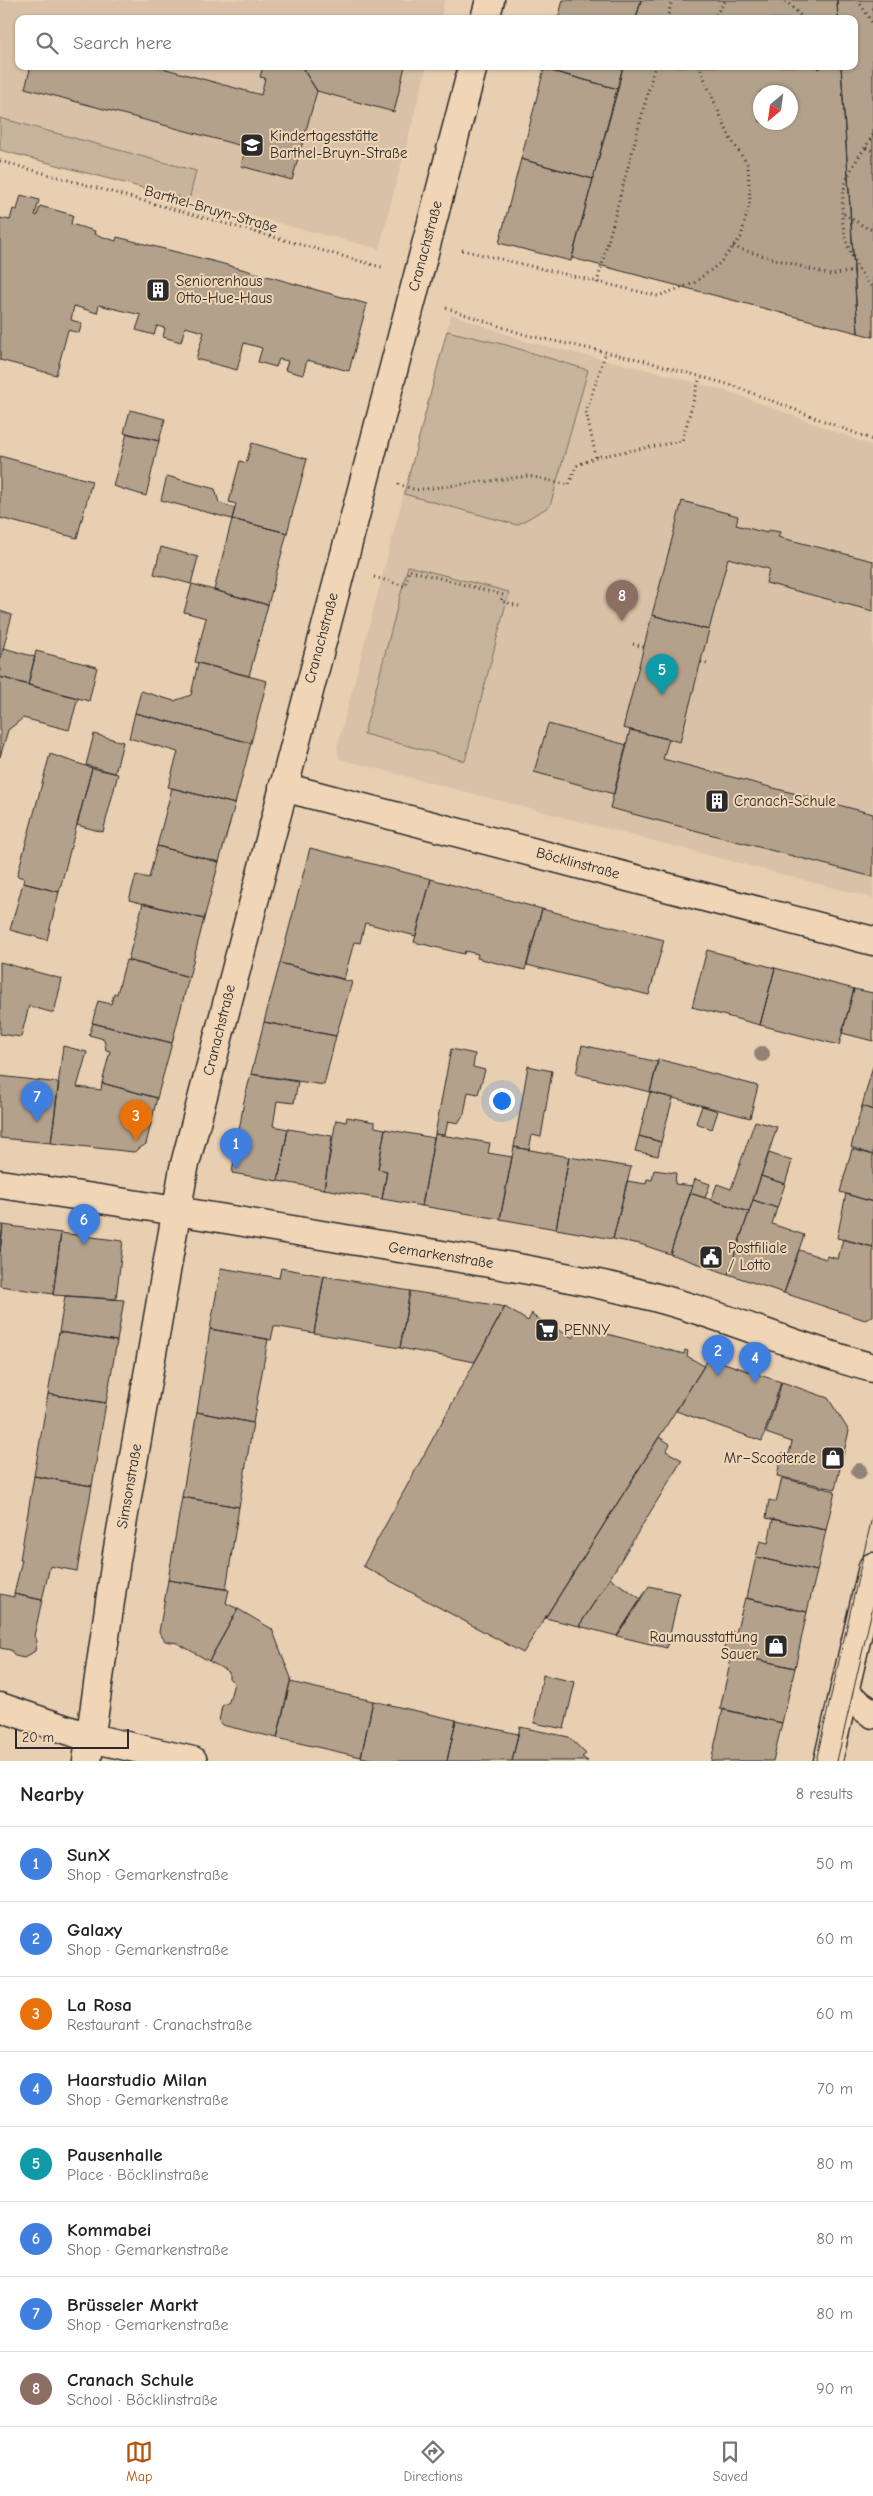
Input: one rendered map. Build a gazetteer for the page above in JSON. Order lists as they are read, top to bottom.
{
  "streets": {
    "street": [
      "Cranachstraße",
      "Böcklinstraße",
      "Gemarkenstraße",
      "Simsonstraße"
    ],
    "path": ["Barthel-Bruyn-Straße"]
  },
  "crossings": [
    ["Barthel-Bruyn-Straße", "Cranachstraße"],
    ["Cranachstraße", "Böcklinstraße"],
    ["Cranachstraße", "Gemarkenstraße"],
    ["Cranachstraße", "Simsonstraße"],
    ["Gemarkenstraße", "Simsonstraße"]
  ],
  "places": {
    "school or university": ["Kindertagesstätte Barthel-Bruyn-Straße"],
    "building": ["Seniorenhaus Otto-Hue-Haus", "Cranach-Schule"],
    "public building": ["Postfiliale / Lotto"],
    "supermarket": ["PENNY"],
    "shop": ["Mr–Scooter.de", "Raumausstattung Sauer"]
  },
  "scale_bar": "20 m",
  "north": "bottom left",
  "page": {
    "search": "Search here",
    "pins": [
      "8",
      "5",
      "7",
      "3",
      "1",
      "6",
      "2",
      "4"
    ],
    "scale": "20 m",
    "heading": ["Nearby", "8 results"],
    "list": [
      {
        "mark": "1",
        "name": "SunX",
        "note": "Shop · Gemarkenstraße",
        "value": "50 m"
      },
      {
        "mark": "2",
        "name": "Galaxy",
        "note": "Shop · Gemarkenstraße",
        "value": "60 m"
      },
      {
        "mark": "3",
        "name": "La Rosa",
        "note": "Restaurant · Cranachstraße",
        "value": "60 m"
      },
      {
        "mark": "4",
        "name": "Haarstudio Milan",
        "note": "Shop · Gemarkenstraße",
        "value": "70 m"
      },
      {
        "mark": "5",
        "name": "Pausenhalle",
        "note": "Place · Böcklinstraße",
        "value": "80 m"
      },
      {
        "mark": "6",
        "name": "Kommabei",
        "note": "Shop · Gemarkenstraße",
        "value": "80 m"
      },
      {
        "mark": "7",
        "name": "Brüsseler Markt",
        "note": "Shop · Gemarkenstraße",
        "value": "80 m"
      },
      {
        "mark": "8",
        "name": "Cranach Schule",
        "note": "School · Böcklinstraße",
        "value": "90 m"
      }
    ],
    "nav": ["Map", "Directions", "Saved"]
  }
}
